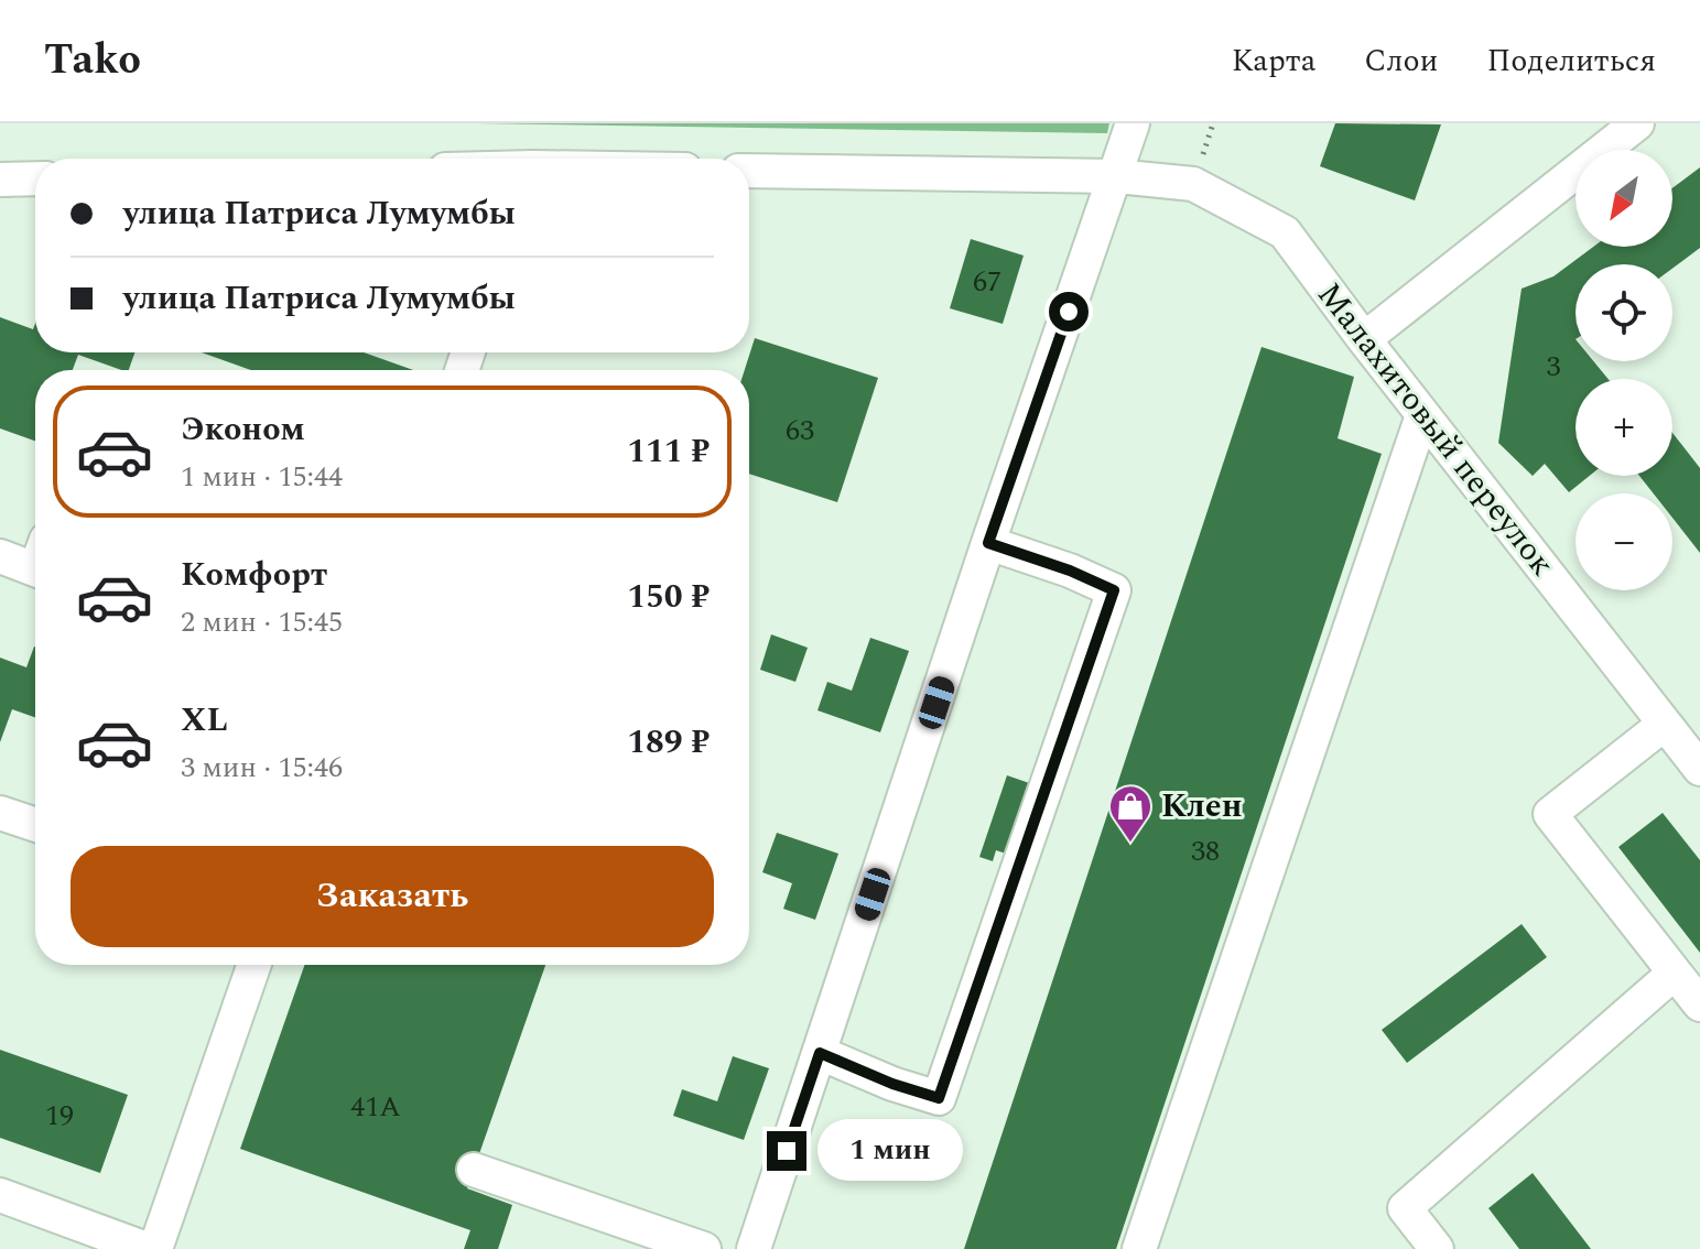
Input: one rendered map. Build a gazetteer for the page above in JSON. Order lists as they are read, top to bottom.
{
  "streets": {
    "street": ["Малахитовый переулок"]
  },
  "places": {
    "shop": ["Клен"]
  },
  "house_numbers": [
    "67",
    "3",
    "63",
    "38",
    "41А",
    "19"
  ],
  "north": "bottom left",
  "page": {
    "header": "Tako",
    "nav": ["Карта", "Слои", "Поделиться"],
    "map_buttons": ["+", "−"],
    "banner": ["улица Патриса Лумумбы", "улица Патриса Лумумбы"],
    "list": [
      {
        "name": "Эконом",
        "note": "1 мин · 15:44",
        "value": "111 ₽"
      },
      {
        "name": "Комфорт",
        "note": "2 мин · 15:45",
        "value": "150 ₽"
      },
      {
        "name": "XL",
        "note": "3 мин · 15:46",
        "value": "189 ₽"
      }
    ],
    "buttons": "Заказать",
    "bubble": "1 мин"
  }
}
